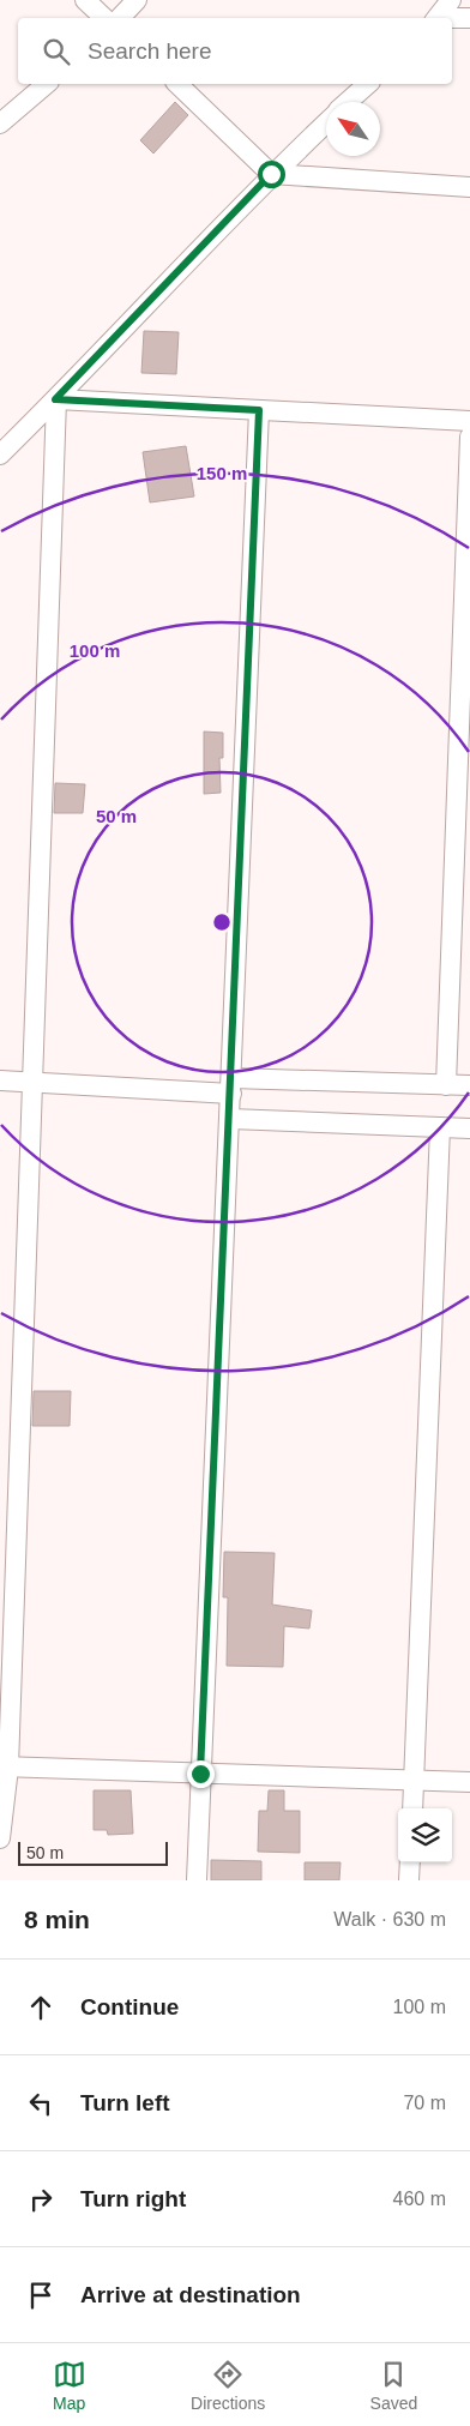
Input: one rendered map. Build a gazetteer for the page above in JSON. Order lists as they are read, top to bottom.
{
  "scale_bar": "50 m",
  "north": "top left",
  "page": {
    "search": "Search here",
    "scale": "50 m",
    "heading": ["8 min", "Walk · 630 m"],
    "list": [
      ["Continue", "100 m"],
      ["Turn left", "70 m"],
      ["Turn right", "460 m"],
      "Arrive at destination"
    ],
    "nav": ["Map", "Directions", "Saved"]
  },
  "rings": ["150 m", "100 m", "50 m"]
}
